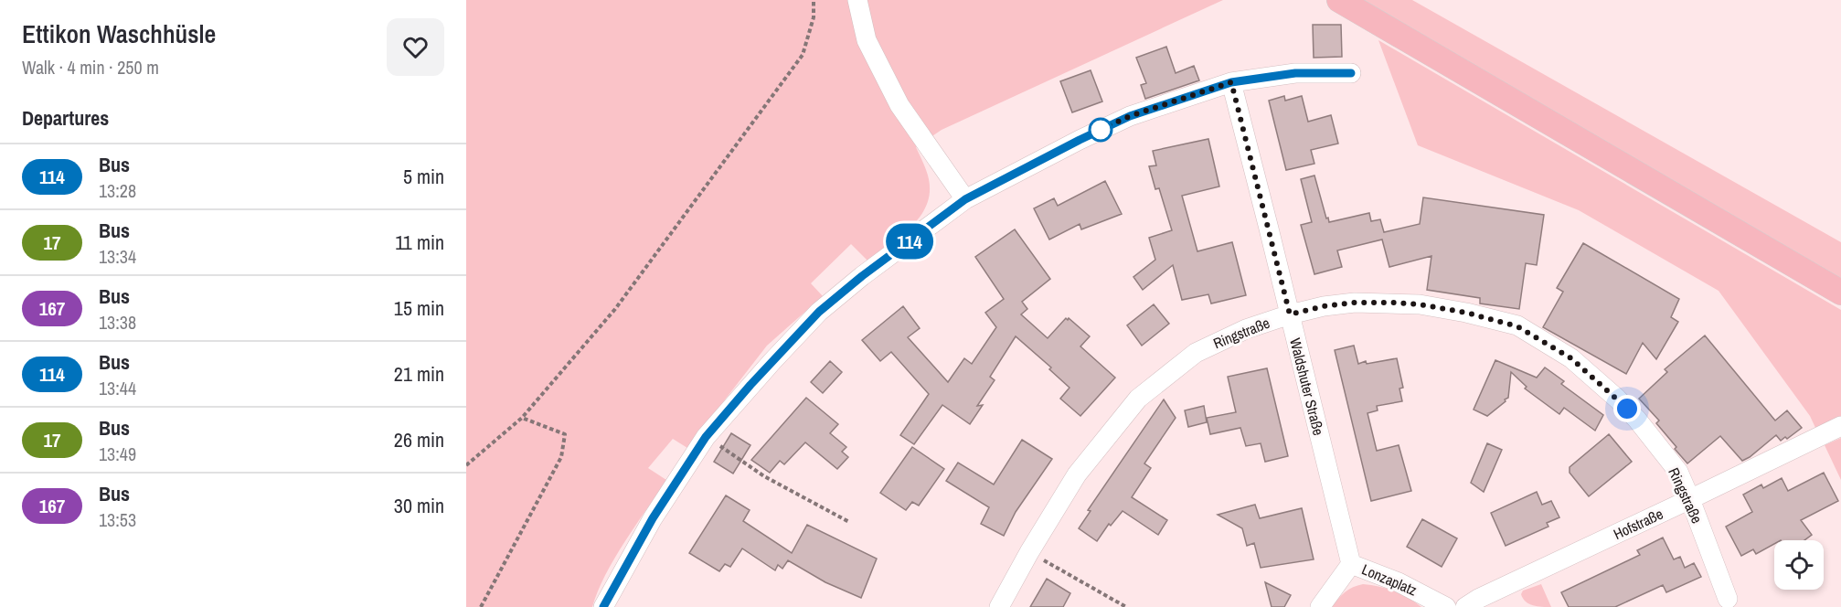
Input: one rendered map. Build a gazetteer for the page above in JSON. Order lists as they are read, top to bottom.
{
  "streets": {
    "street": [
      "Ringstraße",
      "Waldshuter Straße",
      "Hofstraße",
      "Lonzaplatz"
    ]
  },
  "crossings": [
    ["Ringstraße", "Waldshuter Straße"],
    ["Ringstraße", "Hofstraße"],
    ["Waldshuter Straße", "Lonzaplatz"]
  ],
  "lines": ["bus line 114"],
  "page": {
    "heading": [
      ["Ettikon Waschhüsle", "Walk · 4 min · 250 m"],
      "Departures"
    ],
    "on_map": "114",
    "list": [
      {
        "mark": "114",
        "name": "Bus",
        "note": "13:28",
        "value": "5 min"
      },
      {
        "mark": "17",
        "name": "Bus",
        "note": "13:34",
        "value": "11 min"
      },
      {
        "mark": "167",
        "name": "Bus",
        "note": "13:38",
        "value": "15 min"
      },
      {
        "mark": "114",
        "name": "Bus",
        "note": "13:44",
        "value": "21 min"
      },
      {
        "mark": "17",
        "name": "Bus",
        "note": "13:49",
        "value": "26 min"
      },
      {
        "mark": "167",
        "name": "Bus",
        "note": "13:53",
        "value": "30 min"
      }
    ]
  }
}
